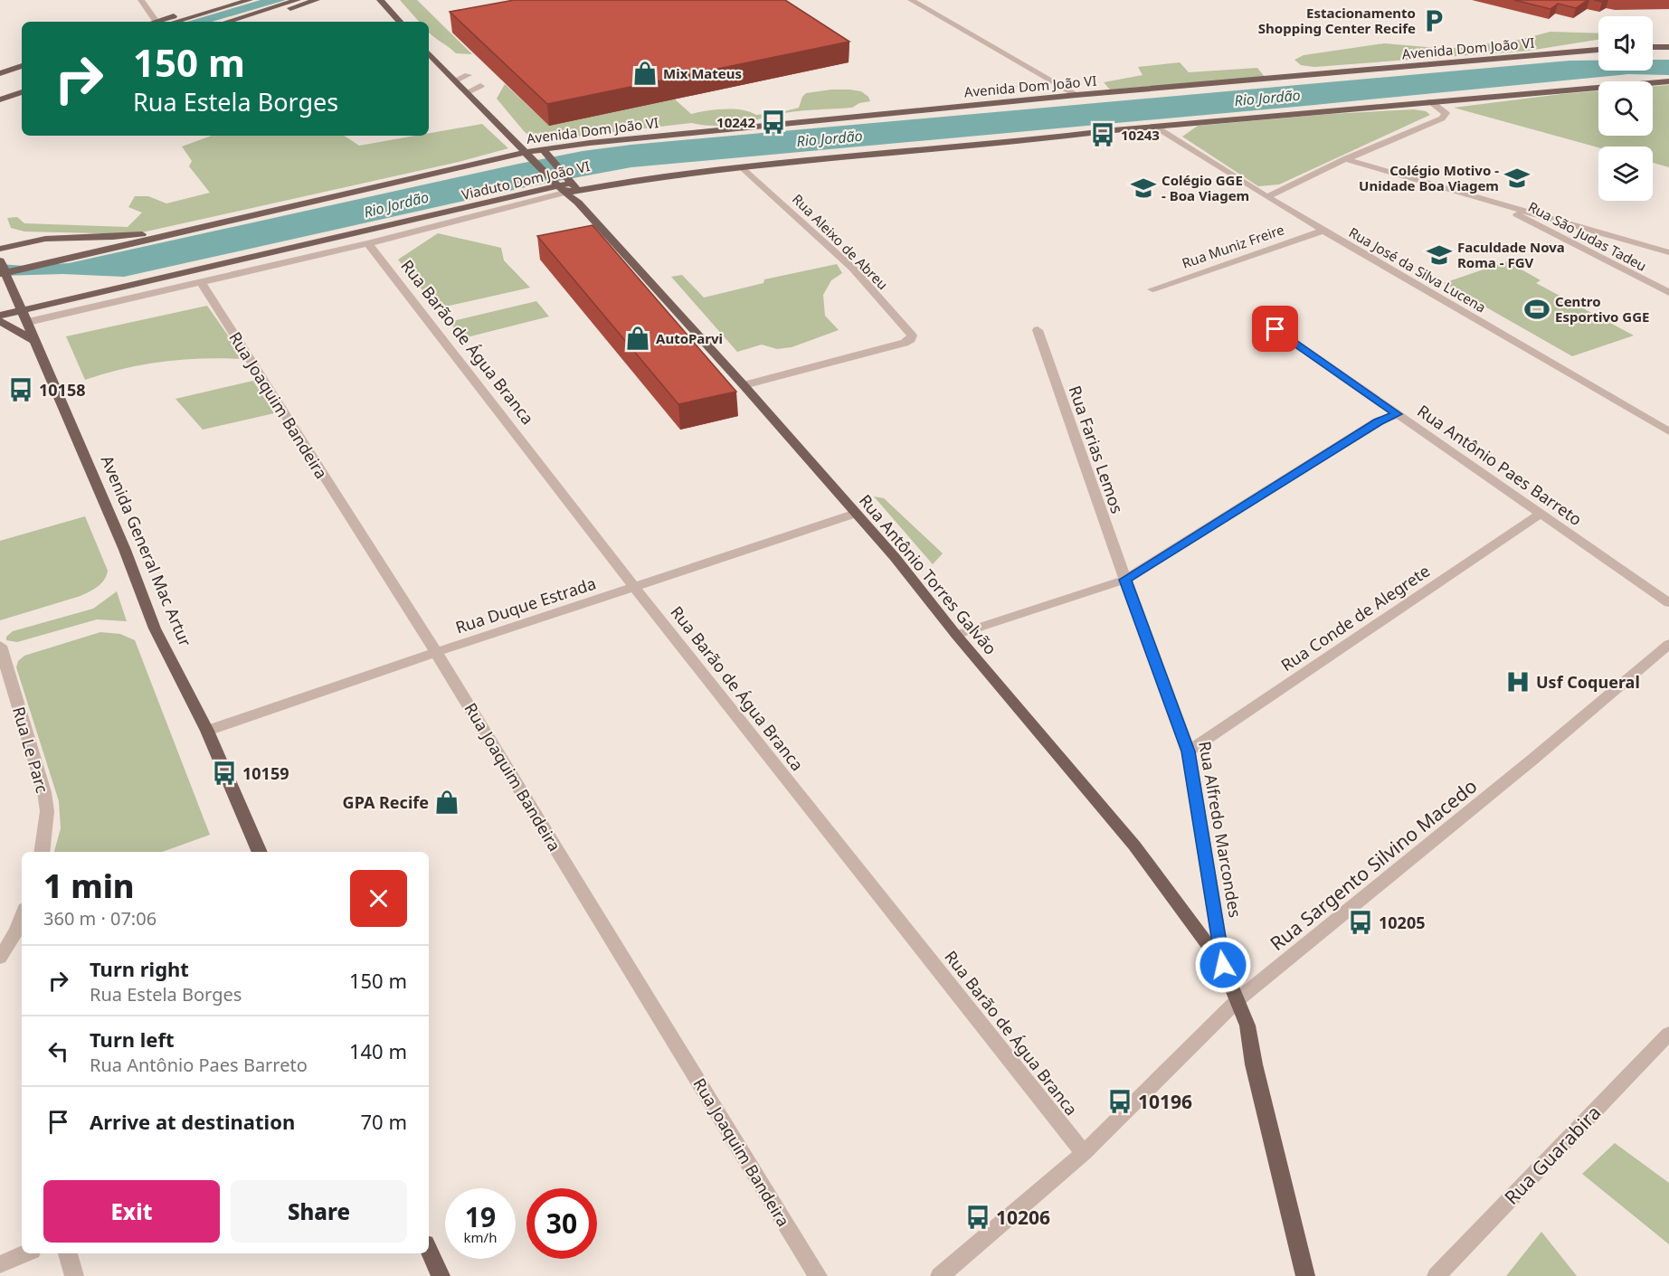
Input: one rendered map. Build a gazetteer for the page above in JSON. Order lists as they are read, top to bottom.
{
  "streets": {
    "main road": [
      "Avenida Dom João VI",
      "Viaduto Dom João VI",
      "Avenida General Mac Artur",
      "Rua Antônio Torres Galvão"
    ],
    "street": [
      "Rua São Judas Tadeu",
      "Rua Aleixo de Abreu",
      "Rua Muniz Freire",
      "Rua José da Silva Lucena",
      "Rua Barão de Água Branca",
      "Rua Joaquim Bandeira",
      "Rua Farias Lemos",
      "Rua Antônio Paes Barreto",
      "Rua Duque Estrada",
      "Rua Conde de Alegrete",
      "Rua Le Parc",
      "Rua Alfredo Marcondes",
      "Rua Sargento Silvino Macedo",
      "Rua Guarabira"
    ]
  },
  "crossings": [
    ["Avenida Dom João VI", "Viaduto Dom João VI"],
    ["Rua Aleixo de Abreu", "Rua Antônio Torres Galvão"],
    ["Rua Muniz Freire", "Rua José da Silva Lucena"],
    ["Rua Barão de Água Branca", "Rua Duque Estrada"],
    ["Rua Barão de Água Branca", "Rua Sargento Silvino Macedo"],
    ["Rua Joaquim Bandeira", "Rua Duque Estrada"],
    ["Rua Farias Lemos", "Rua Alfredo Marcondes"],
    ["Rua Antônio Paes Barreto", "Rua Conde de Alegrete"],
    ["Avenida General Mac Artur", "Rua Duque Estrada"],
    ["Rua Antônio Torres Galvão", "Rua Duque Estrada"],
    ["Rua Antônio Torres Galvão", "Rua Alfredo Marcondes"],
    ["Rua Antônio Torres Galvão", "Rua Sargento Silvino Macedo"],
    ["Rua Conde de Alegrete", "Rua Alfredo Marcondes"]
  ],
  "water": ["Rio Jordão"],
  "places": {
    "parking": ["Estacionamento Shopping Center Recife"],
    "shop": ["Mix Mateus", "AutoParvi", "GPA Recife"],
    "bus stop": [
      "10242",
      "10243",
      "10158",
      "10159",
      "10205",
      "10196",
      "10206"
    ],
    "school or university": ["Colégio Motivo - Unidade Boa Viagem", "Colégio GGE - Boa Viagem", "Faculdade Nova Roma - FGV"],
    "sports": ["Centro Esportivo GGE"],
    "hospital": ["Usf Coqueral"]
  },
  "page": {
    "turn": ["150 m", "Rua Estela Borges"],
    "heading": ["1 min", "360 m · 07:06"],
    "list": [
      {
        "name": "Turn right",
        "note": "Rua Estela Borges",
        "value": "150 m"
      },
      {
        "name": "Turn left",
        "note": "Rua Antônio Paes Barreto",
        "value": "140 m"
      },
      {
        "name": "Arrive at destination",
        "value": "70 m"
      }
    ],
    "buttons": ["Exit", "Share"],
    "speed": "19 km/h",
    "limit": "30"
  }
}
